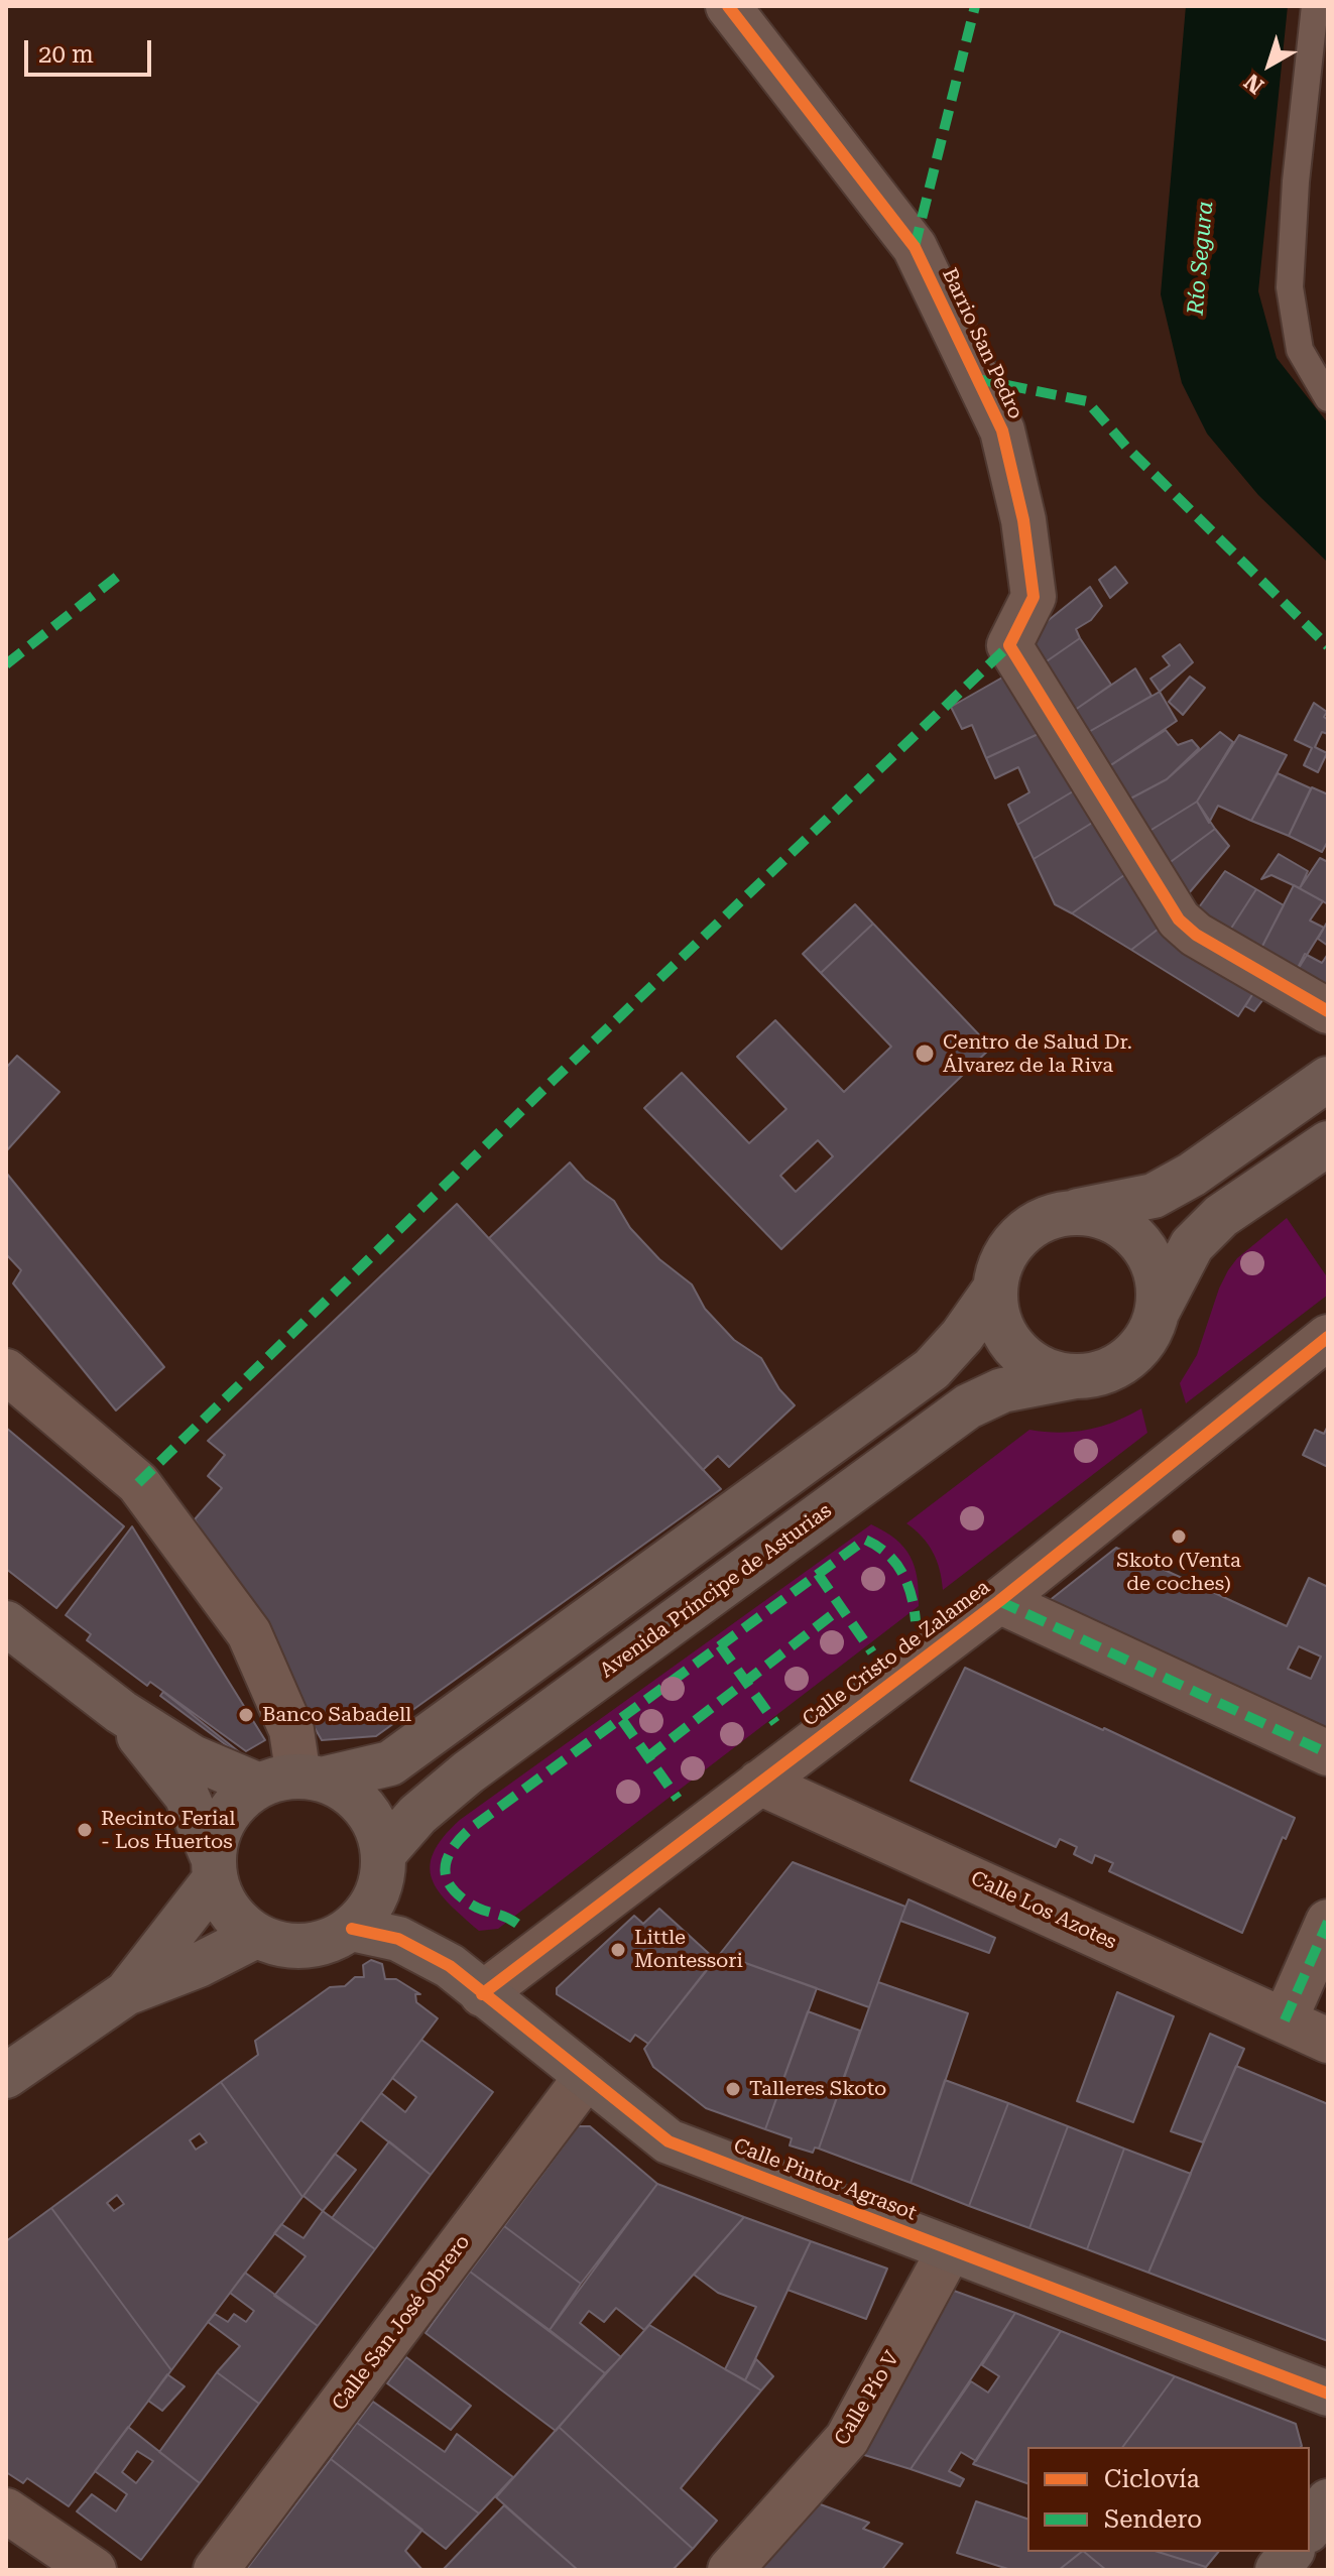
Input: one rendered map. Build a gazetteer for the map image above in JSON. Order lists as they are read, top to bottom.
{
  "streets": {
    "street": [
      "Barrio San Pedro",
      "Avenida Príncipe de Asturias",
      "Calle Cristo de Zalamea",
      "Calle Los Azotes",
      "Calle Pintor Agrasot",
      "Calle San José Obrero",
      "Calle Pío V"
    ]
  },
  "crossings": [
    ["Avenida Príncipe de Asturias", "Calle Pintor Agrasot"],
    ["Calle Cristo de Zalamea", "Calle Los Azotes"],
    ["Calle Cristo de Zalamea", "Calle Pintor Agrasot"],
    ["Calle Pintor Agrasot", "Calle San José Obrero"],
    ["Calle Pintor Agrasot", "Calle Pío V"]
  ],
  "water": ["Río Segura"],
  "places": [
    "Centro de Salud Dr. Álvarez de la Riva",
    "Skoto (Venta de coches)",
    "Banco Sabadell",
    "Recinto Ferial - Los Huertos",
    "Little Montessori",
    "Talleres Skoto"
  ],
  "legend": ["Ciclovía", "Sendero"],
  "scale_bar": "20 m",
  "north": "bottom left"
}
